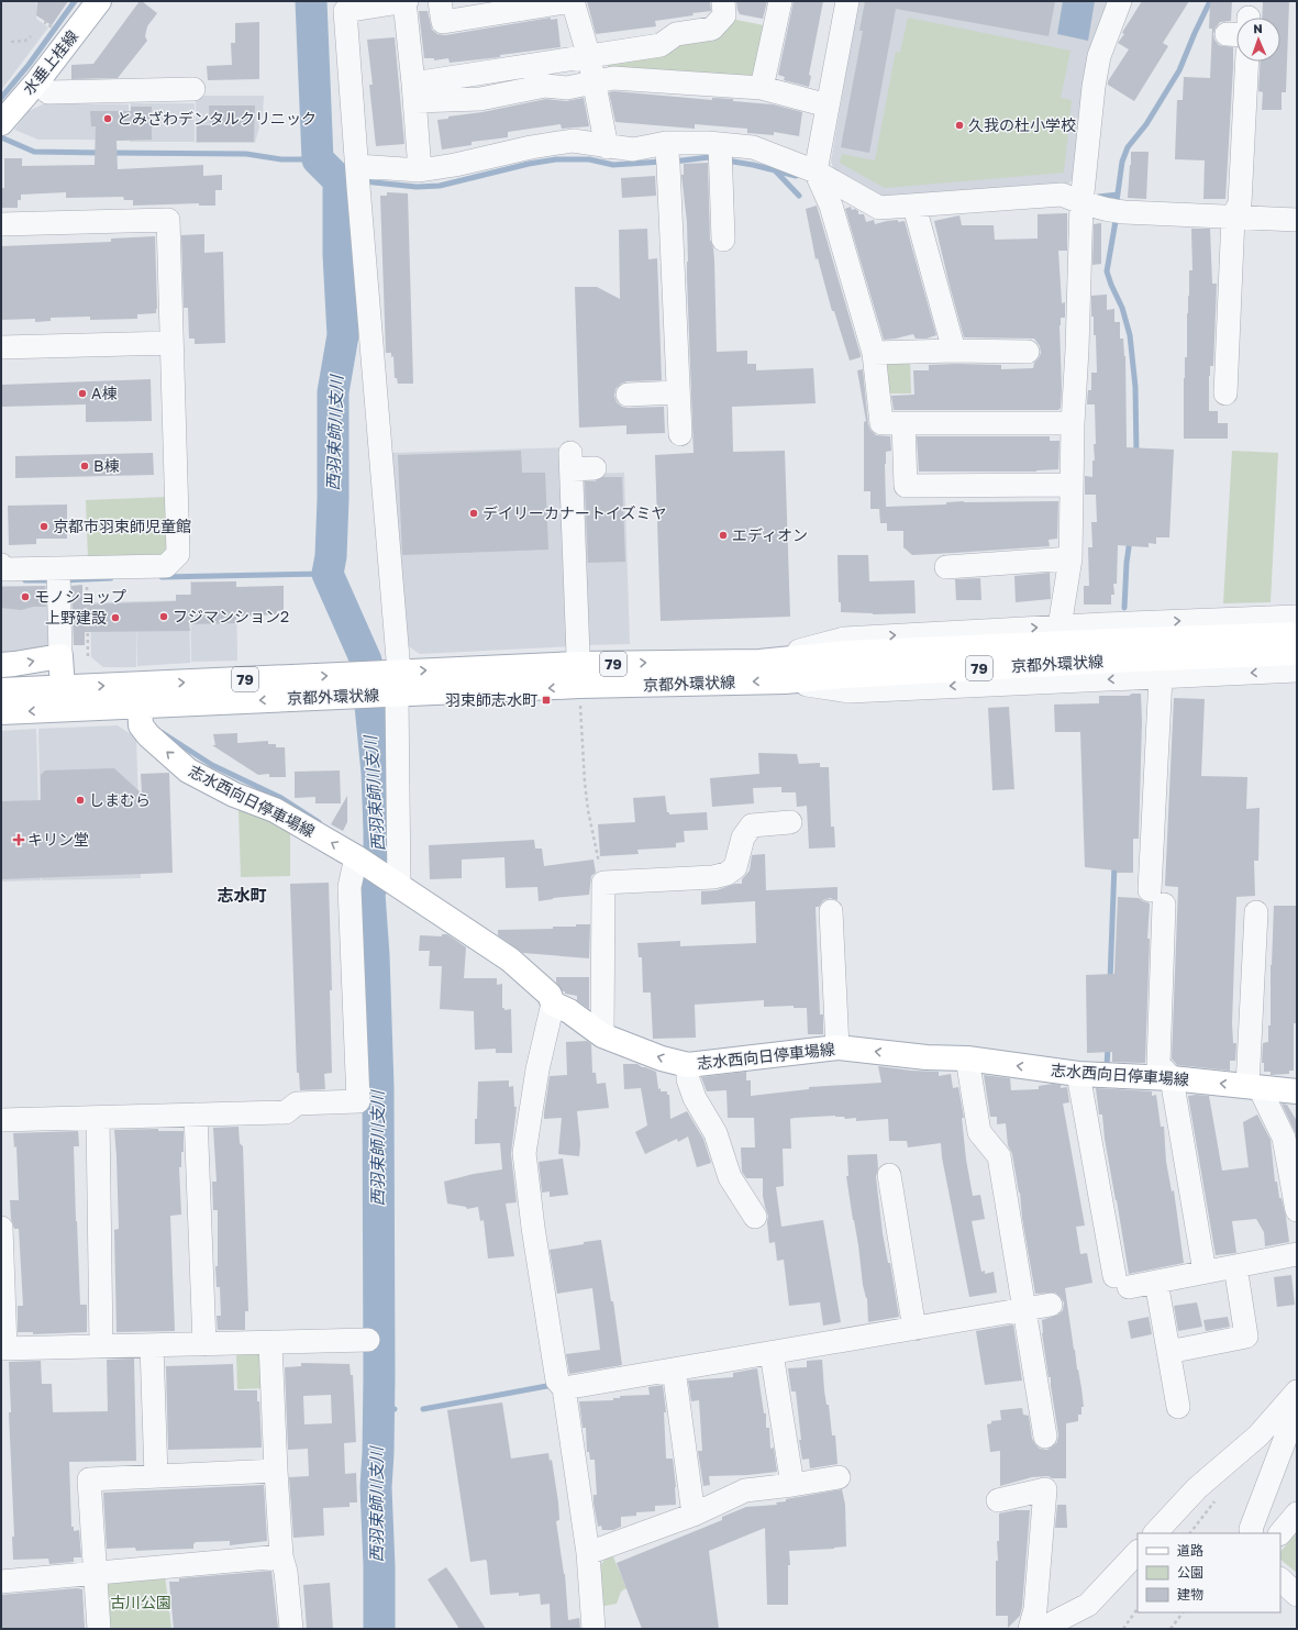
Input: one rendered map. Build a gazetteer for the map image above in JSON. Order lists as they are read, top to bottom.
{
  "streets": {
    "main road": [
      "水垂上桂線",
      "79",
      "京都外環状線",
      "志水西向日停車場線"
    ]
  },
  "crossings": [
    ["京都外環状線", "志水西向日停車場線"]
  ],
  "one_way": ["志水西向日停車場線"],
  "districts": ["志水町"],
  "water": ["西羽束師川支川"],
  "parks": ["古川公園"],
  "places": {
    "other": [
      "とみざわデンタルクリニック",
      "久我の杜小学校",
      "A棟",
      "B棟",
      "デイリーカナートイズミヤ",
      "京都市羽束師児童館",
      "エディオン",
      "モノショップ",
      "フジマンション2",
      "上野建設",
      "しまむら"
    ],
    "transit": ["羽束師志水町"],
    "health": ["キリン堂"]
  },
  "legend": ["道路", "公園", "建物"],
  "north": "top"
}
